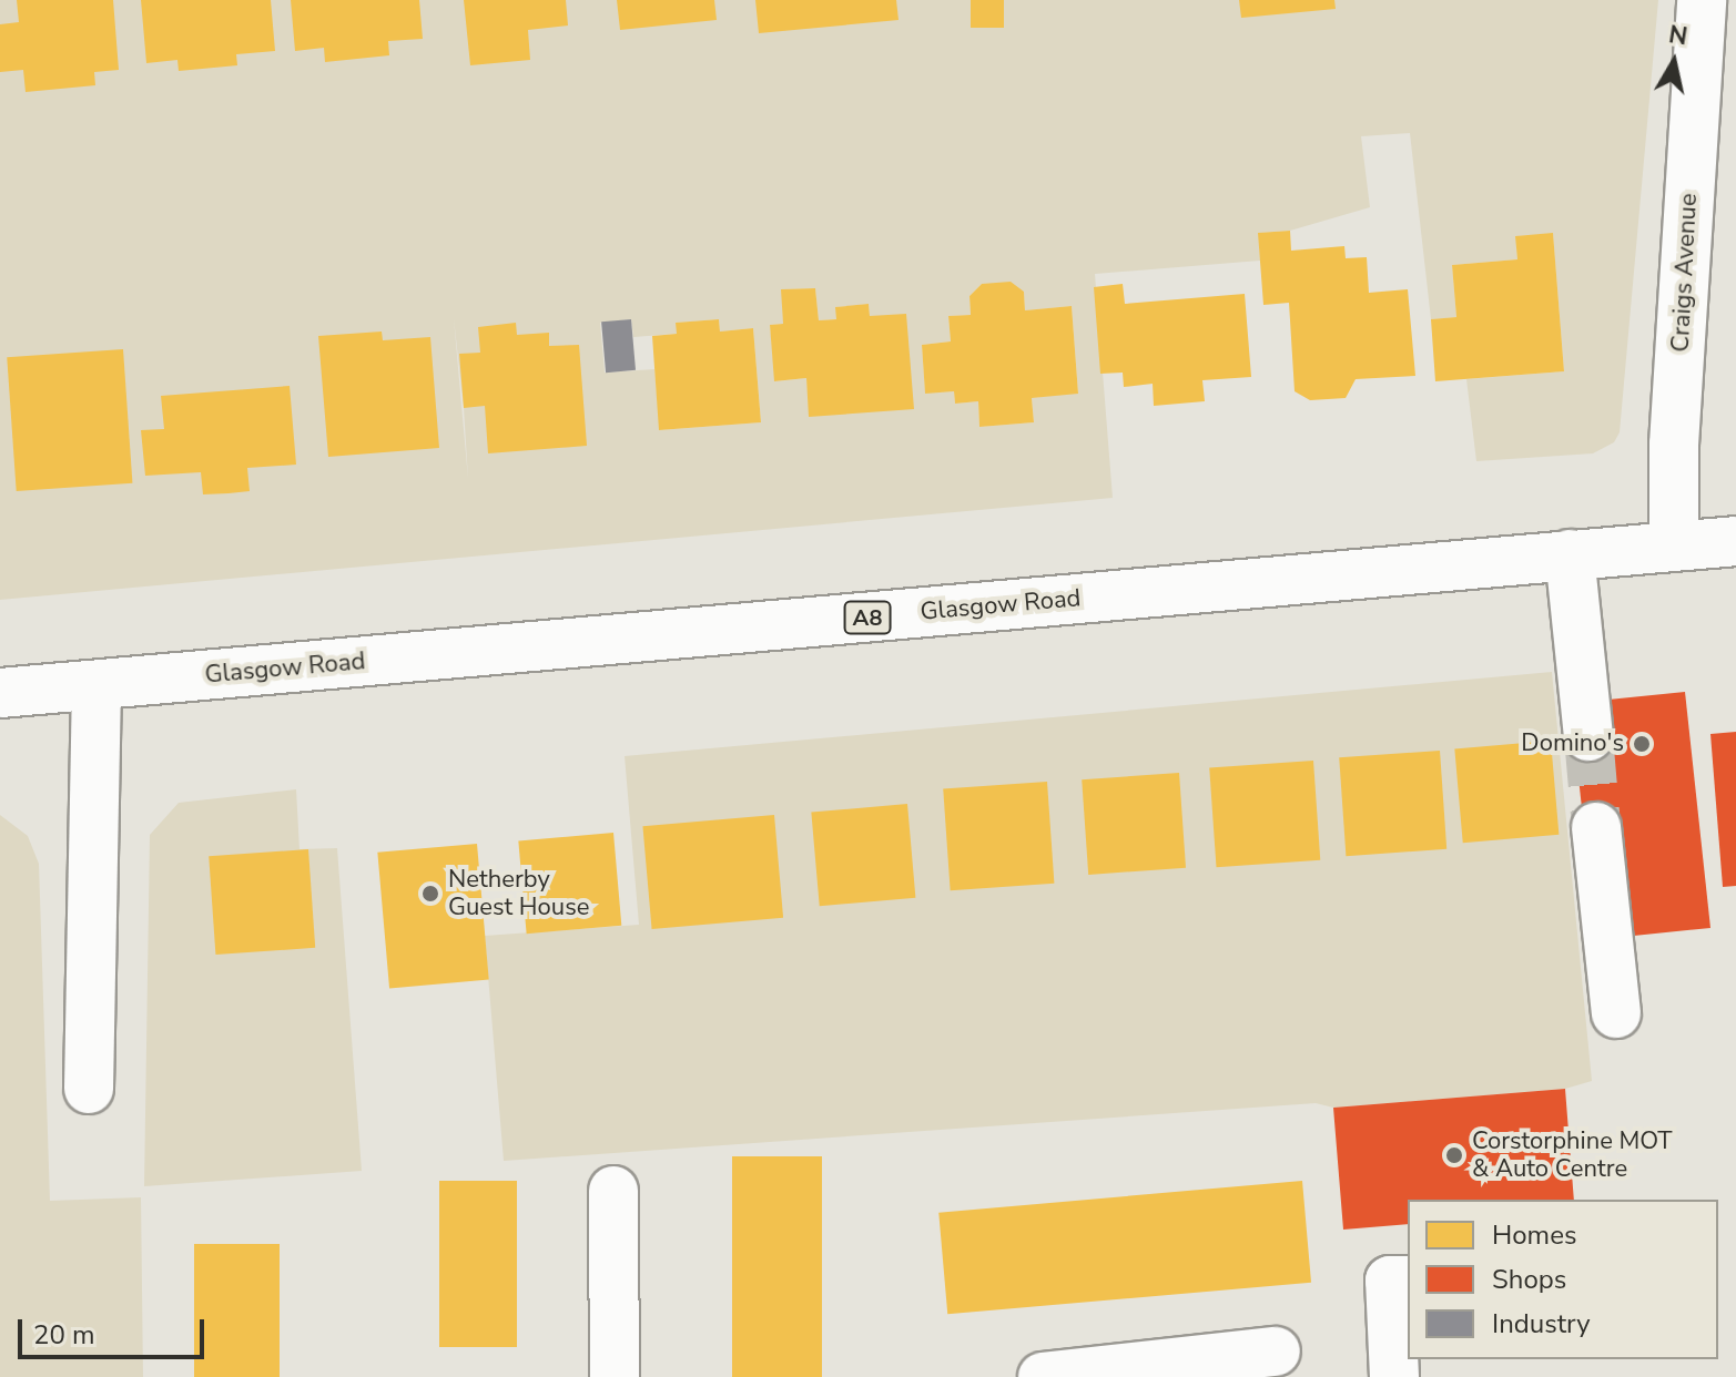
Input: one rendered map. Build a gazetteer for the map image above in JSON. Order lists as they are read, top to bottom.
{
  "streets": {
    "main road": ["Craigs Avenue", "Glasgow Road", "A8"]
  },
  "crossings": [
    ["Craigs Avenue", "Glasgow Road"]
  ],
  "places": ["Domino's", "Netherby Guest House", "Corstorphine MOT & Auto Centre"],
  "legend": ["Homes", "Shops", "Industry"],
  "scale_bar": "20 m",
  "north": "top"
}
